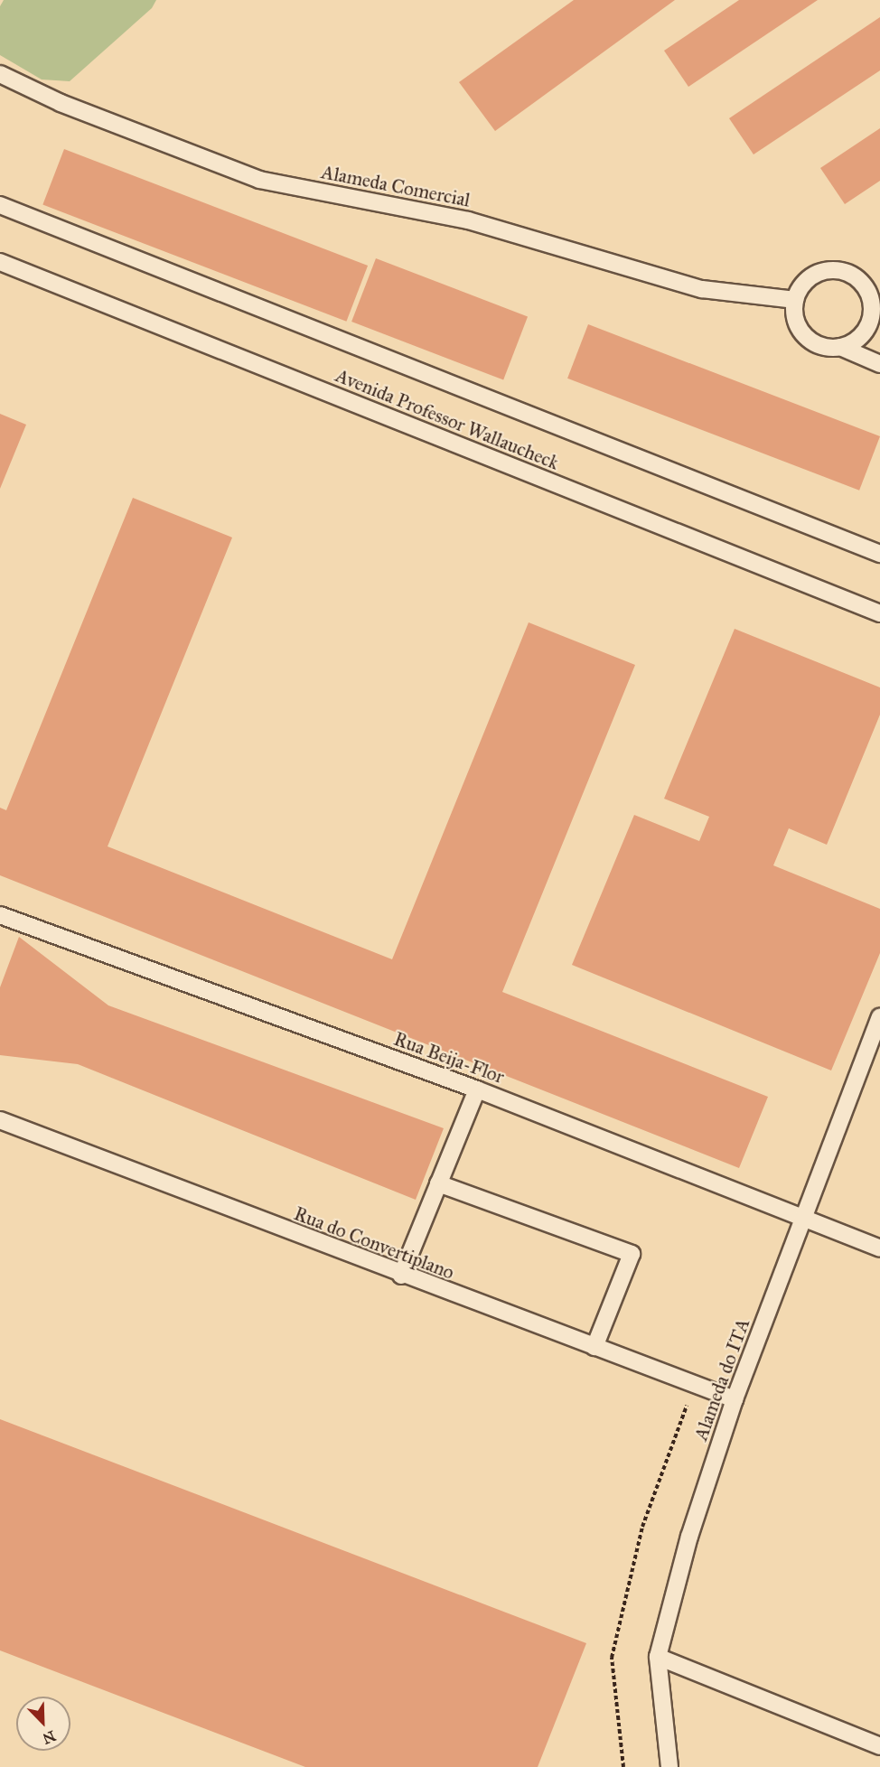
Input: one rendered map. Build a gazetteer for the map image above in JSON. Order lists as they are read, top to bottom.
{
  "streets": {
    "lane": [
      "Alameda Comercial",
      "Avenida Professor Wallaucheck",
      "Rua Beija-Flor",
      "Rua do Convertiplano",
      "Alameda do ITA"
    ]
  },
  "crossings": [
    ["Rua Beija-Flor", "Alameda do ITA"],
    ["Rua do Convertiplano", "Alameda do ITA"]
  ],
  "north": "bottom right"
}
